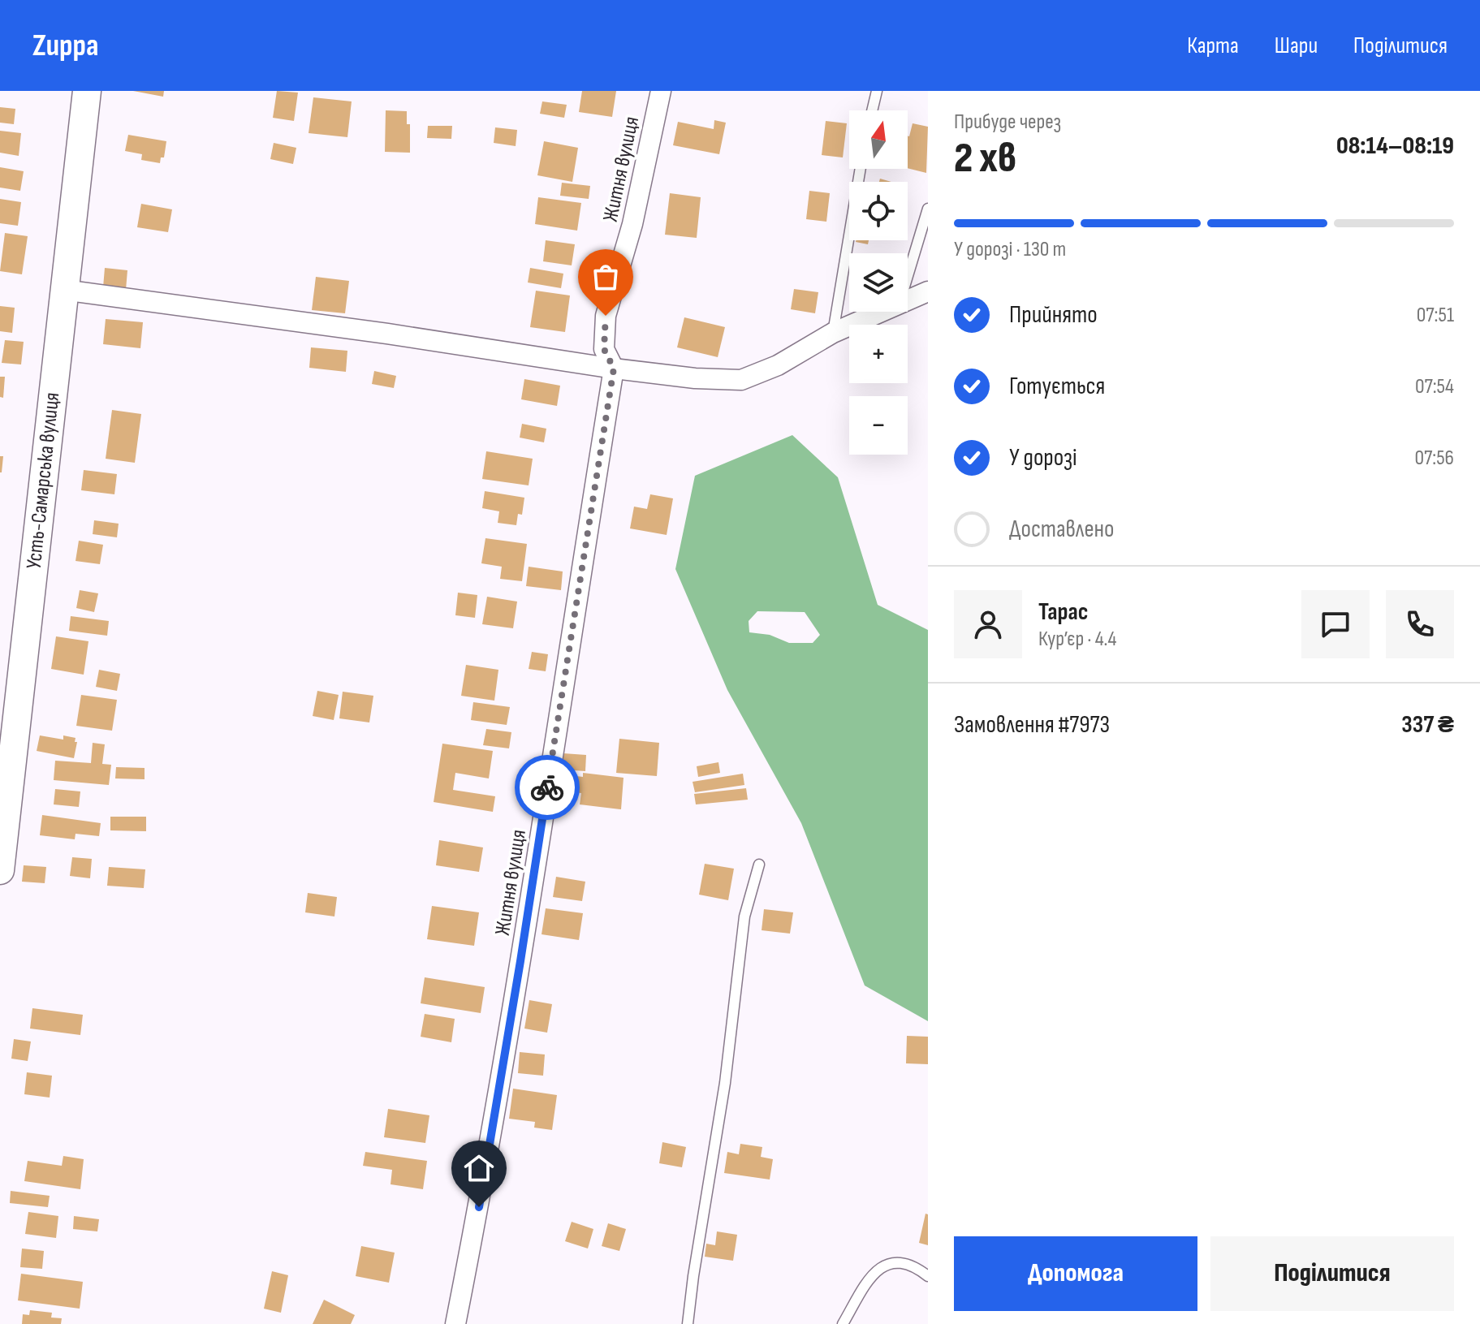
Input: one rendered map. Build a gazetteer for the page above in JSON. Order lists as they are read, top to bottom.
{
  "streets": {
    "street": ["Житня вулиця", "Усть-Самарська вулиця"]
  },
  "north": "top",
  "page": {
    "header": "Zuppa",
    "nav": ["Карта", "Шари", "Поділитися"],
    "heading": ["2 хв", "Прибуде через", "08:14–08:19"],
    "panel": [
      "Тарас",
      "Кур’єр · 4.4",
      "Замовлення #7973",
      "337 ₴"
    ],
    "map_buttons": ["+", "−"],
    "bar": "У дорозі · 130 m",
    "list": [
      ["Прийнято", "07:51"],
      ["Готується", "07:54"],
      ["У дорозі", "07:56"],
      "Доставлено"
    ],
    "buttons": ["Допомога", "Поділитися"]
  }
}
